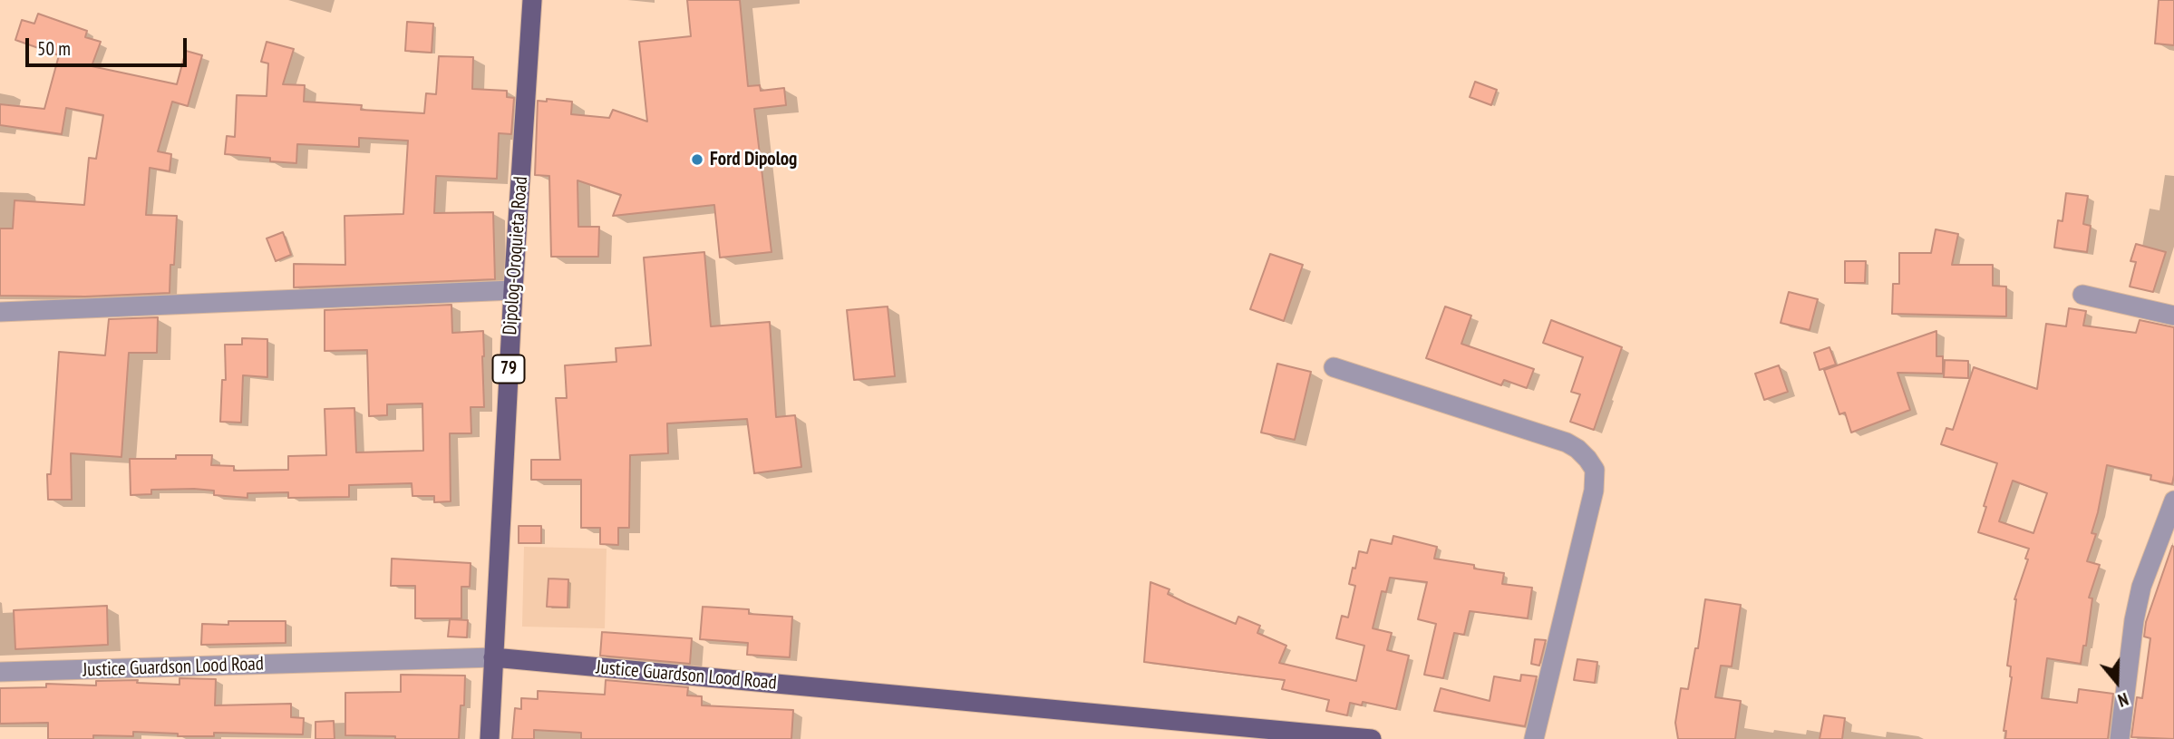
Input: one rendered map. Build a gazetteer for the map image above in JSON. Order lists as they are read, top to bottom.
{
  "streets": {
    "main road": ["Dipolog-Oroquieta Road", "79", "Justice Guardson Lood Road"]
  },
  "crossings": [
    ["Dipolog-Oroquieta Road", "Justice Guardson Lood Road"]
  ],
  "places": ["Ford Dipolog"],
  "scale_bar": "50 m",
  "north": "bottom"
}
